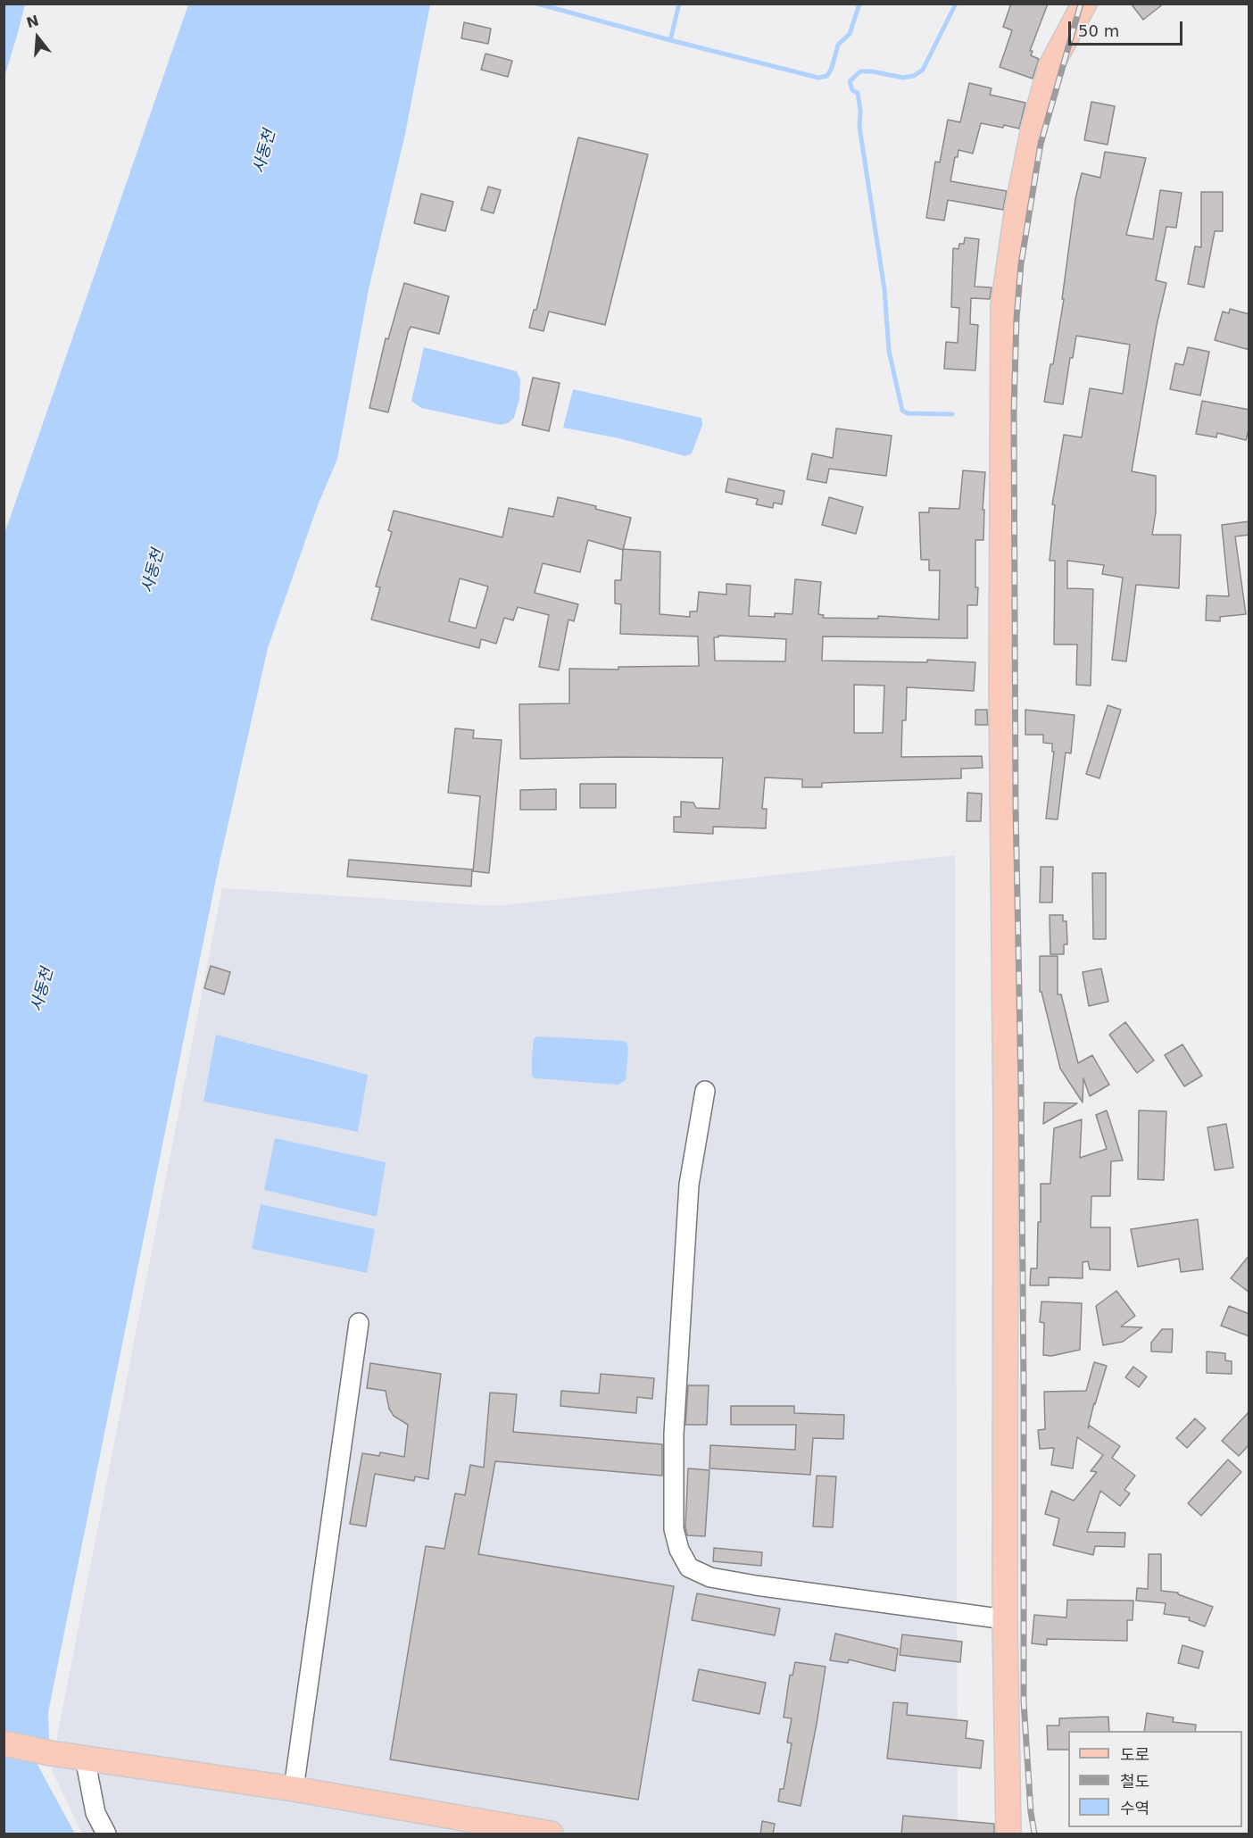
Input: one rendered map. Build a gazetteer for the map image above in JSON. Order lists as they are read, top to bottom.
{
  "water": ["사동천"],
  "legend": ["도로", "철도", "수역"],
  "scale_bar": "50 m",
  "north": "top"
}
